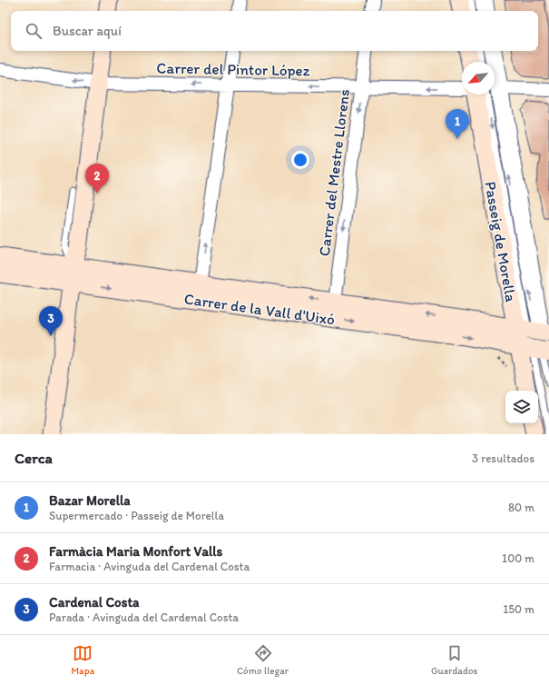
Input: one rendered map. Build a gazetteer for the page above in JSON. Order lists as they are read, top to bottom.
{
  "streets": {
    "main road": ["Passeig de Morella", "Carrer de la Vall d'Uixó"],
    "street": ["Carrer del Pintor López", "Carrer del Mestre Llorens"]
  },
  "crossings": [
    ["Carrer del Pintor López", "Carrer del Mestre Llorens"],
    ["Carrer del Mestre Llorens", "Carrer de la Vall d'Uixó"],
    ["Passeig de Morella", "Carrer de la Vall d'Uixó"]
  ],
  "one_way": ["Carrer del Pintor López", "Carrer del Mestre Llorens"],
  "north": "bottom left",
  "page": {
    "search": "Buscar aquí",
    "pins": ["1", "2", "3"],
    "heading": ["Cerca", "3 resultados"],
    "list": [
      {
        "mark": "1",
        "name": "Bazar Morella",
        "note": "Supermercado · Passeig de Morella",
        "value": "80 m"
      },
      {
        "mark": "2",
        "name": "Farmàcia Maria Monfort Valls",
        "note": "Farmacia · Avinguda del Cardenal Costa",
        "value": "100 m"
      },
      {
        "mark": "3",
        "name": "Cardenal Costa",
        "note": "Parada · Avinguda del Cardenal Costa",
        "value": "150 m"
      }
    ],
    "nav": ["Mapa", "Cómo llegar", "Guardados"]
  }
}
